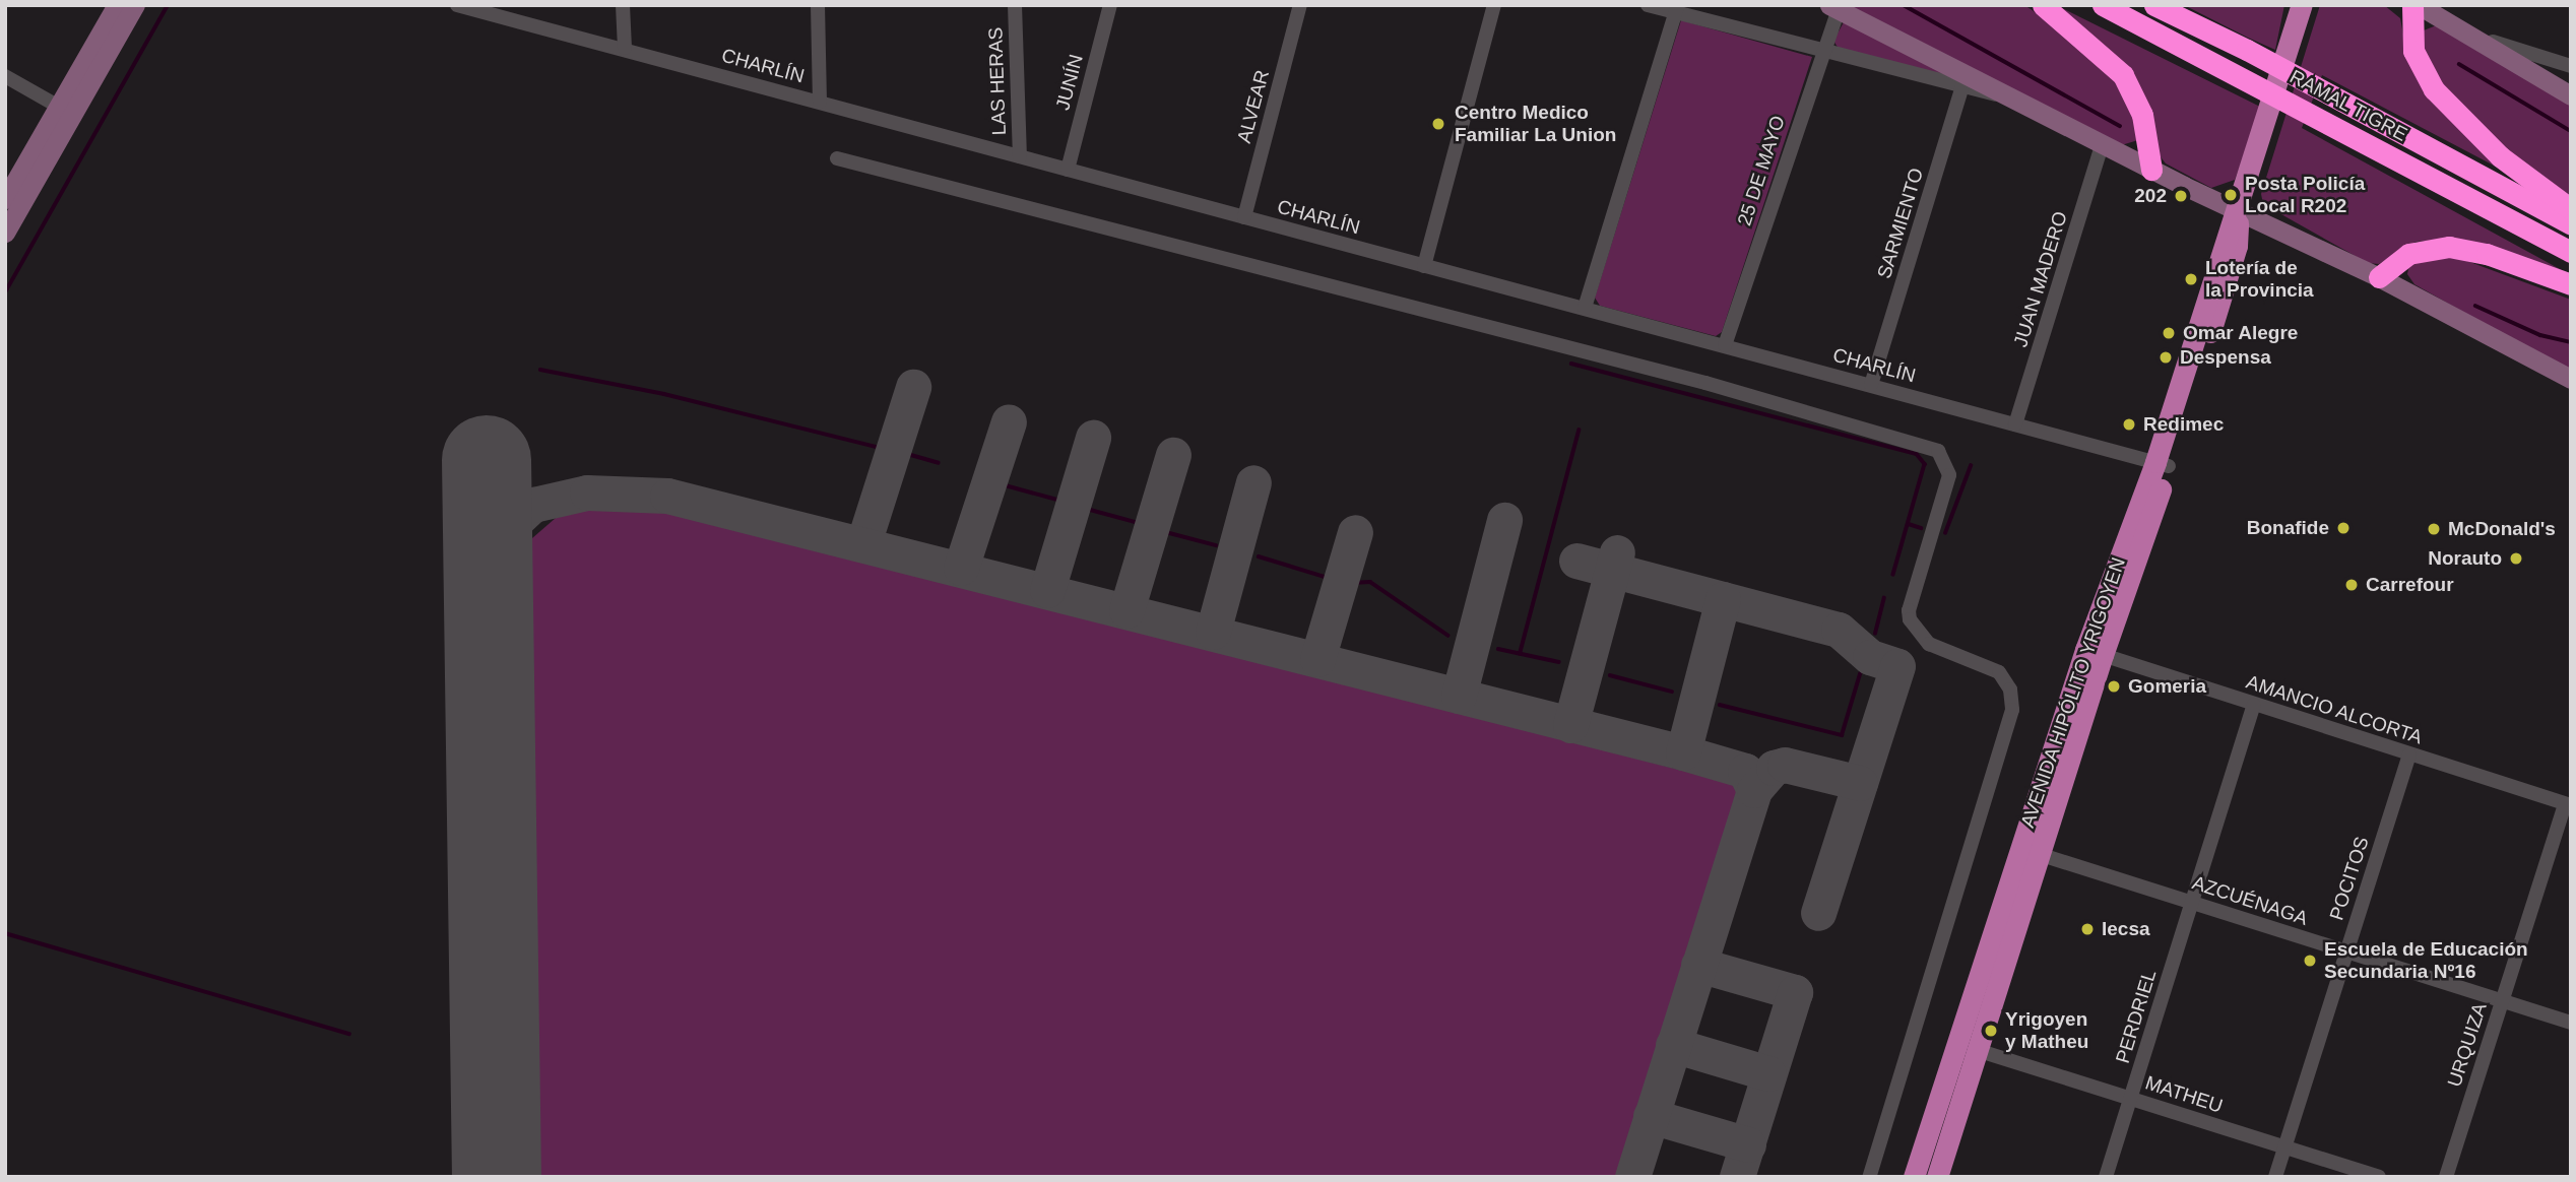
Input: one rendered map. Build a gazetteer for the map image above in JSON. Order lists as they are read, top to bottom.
{
  "streets": {
    "highway": ["RAMAL TIGRE"],
    "main road": ["AVENIDA HIPÓLITO YRIGOYEN"],
    "street": [
      "CHARLÍN",
      "LAS HERAS",
      "JUNÍN",
      "ALVEAR",
      "25 DE MAYO",
      "SARMIENTO",
      "JUAN MADERO",
      "AMANCIO ALCORTA",
      "POCITOS",
      "AZCUÉNAGA",
      "PERDRIEL",
      "URQUIZA",
      "MATHEU"
    ]
  },
  "crossings": [
    ["CHARLÍN", "LAS HERAS"],
    ["CHARLÍN", "JUNÍN"],
    ["CHARLÍN", "ALVEAR"],
    ["CHARLÍN", "25 DE MAYO"],
    ["CHARLÍN", "SARMIENTO"],
    ["CHARLÍN", "JUAN MADERO"],
    ["CHARLÍN", "AVENIDA HIPÓLITO YRIGOYEN"],
    ["AVENIDA HIPÓLITO YRIGOYEN", "AMANCIO ALCORTA"],
    ["AVENIDA HIPÓLITO YRIGOYEN", "AZCUÉNAGA"],
    ["AVENIDA HIPÓLITO YRIGOYEN", "MATHEU"],
    ["AMANCIO ALCORTA", "POCITOS"],
    ["AMANCIO ALCORTA", "PERDRIEL"],
    ["AMANCIO ALCORTA", "URQUIZA"],
    ["POCITOS", "AZCUÉNAGA"],
    ["POCITOS", "MATHEU"],
    ["AZCUÉNAGA", "PERDRIEL"],
    ["AZCUÉNAGA", "URQUIZA"],
    ["PERDRIEL", "MATHEU"]
  ],
  "places": [
    "Centro Medico Familiar La Union",
    "Posta Policía Local R202",
    "202",
    "Lotería de la Provincia",
    "Omar Alegre",
    "Despensa",
    "Redimec",
    "Bonafide",
    "McDonald's",
    "Norauto",
    "Carrefour",
    "Gomeria",
    "Iecsa",
    "Escuela de Educación Secundaria Nº16",
    "Yrigoyen y Matheu"
  ]
}
